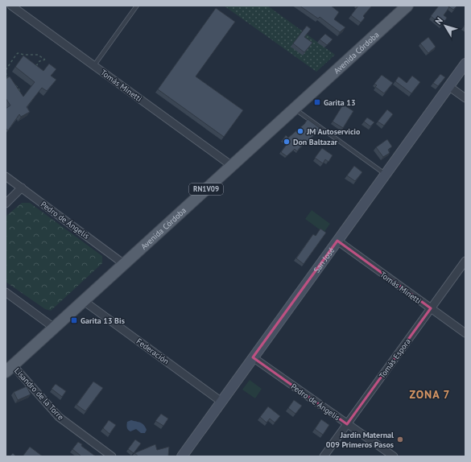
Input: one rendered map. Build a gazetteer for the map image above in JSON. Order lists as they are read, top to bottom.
{
  "streets": {
    "main road": ["Avenida Córdoba", "RN1V09"],
    "street": [
      "Tomás Minetti",
      "Pedro de Ángelis",
      "San José",
      "Federación",
      "Tomás Espora",
      "Lisandro de la Torre"
    ]
  },
  "crossings": [
    ["Avenida Córdoba", "Tomás Minetti"],
    ["Avenida Córdoba", "Pedro de Ángelis"],
    ["Avenida Córdoba", "Federación"],
    ["Avenida Córdoba", "Lisandro de la Torre"],
    ["Tomás Minetti", "San José"],
    ["Tomás Minetti", "Tomás Espora"],
    ["Pedro de Ángelis", "San José"],
    ["Pedro de Ángelis", "Tomás Espora"],
    ["San José", "Federación"]
  ],
  "districts": ["ZONA 7"],
  "places": {
    "transit": ["Garita 13", "Garita 13 Bis"],
    "other": ["JM Autoservicio", "Don Baltazar", "Jardín Maternal 009 Primeros Pasos"]
  },
  "north": "top left"
}
